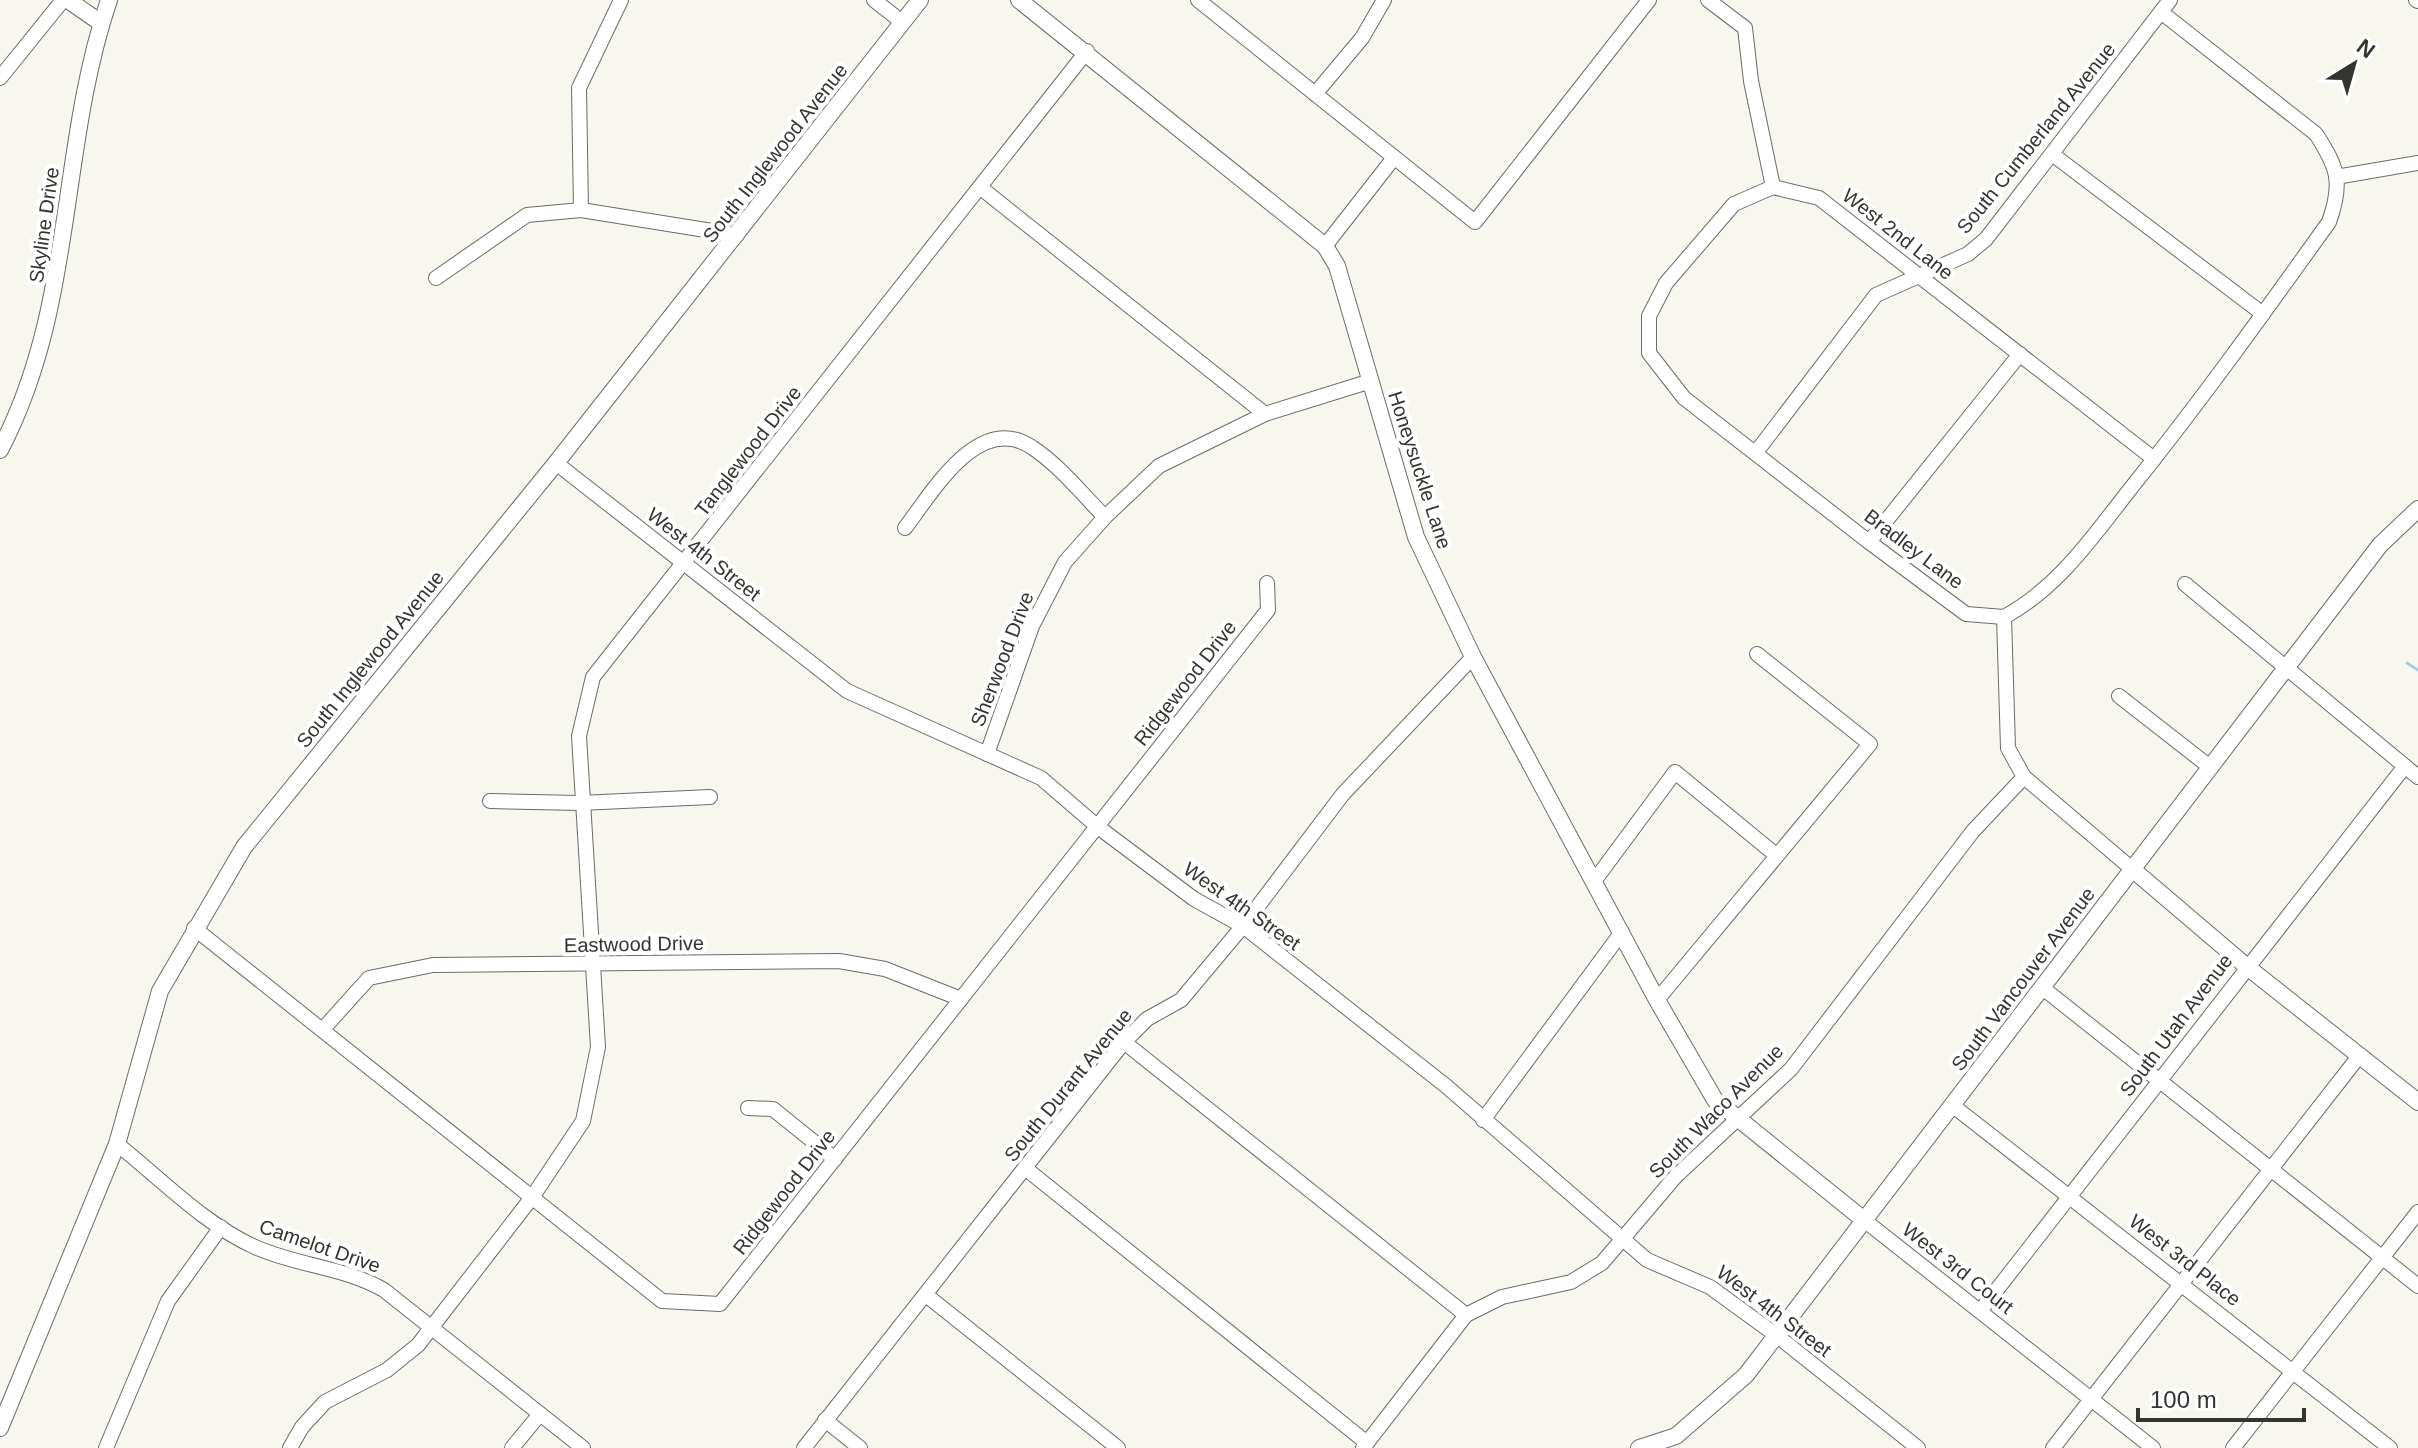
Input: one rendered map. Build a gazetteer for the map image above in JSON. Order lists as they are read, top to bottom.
{
  "streets": {
    "street": [
      "South Cumberland Avenue",
      "South Inglewood Avenue",
      "Skyline Drive",
      "West 2nd Lane",
      "Tanglewood Drive",
      "Honeysuckle Lane",
      "Bradley Lane",
      "West 4th Street",
      "Sherwood Drive",
      "Ridgewood Drive",
      "Eastwood Drive",
      "South Vancouver Avenue",
      "South Utah Avenue",
      "South Durant Avenue",
      "South Waco Avenue",
      "Camelot Drive",
      "West 3rd Place",
      "West 3rd Court"
    ]
  },
  "crossings": [
    ["South Cumberland Avenue", "West 2nd Lane"],
    ["South Cumberland Avenue", "Bradley Lane"],
    ["South Inglewood Avenue", "West 4th Street"],
    ["South Inglewood Avenue", "Ridgewood Drive"],
    ["South Inglewood Avenue", "Camelot Drive"],
    ["West 2nd Lane", "Bradley Lane"],
    ["Tanglewood Drive", "Honeysuckle Lane"],
    ["Tanglewood Drive", "West 4th Street"],
    ["Tanglewood Drive", "Ridgewood Drive"],
    ["Tanglewood Drive", "Eastwood Drive"],
    ["Tanglewood Drive", "Camelot Drive"],
    ["Honeysuckle Lane", "Sherwood Drive"],
    ["Honeysuckle Lane", "South Durant Avenue"],
    ["Honeysuckle Lane", "South Waco Avenue"],
    ["Honeysuckle Lane", "West 3rd Court"],
    ["West 4th Street", "Sherwood Drive"],
    ["West 4th Street", "Ridgewood Drive"],
    ["West 4th Street", "South Vancouver Avenue"],
    ["West 4th Street", "South Durant Avenue"],
    ["West 4th Street", "South Waco Avenue"],
    ["Ridgewood Drive", "Eastwood Drive"],
    ["South Vancouver Avenue", "West 3rd Place"],
    ["South Vancouver Avenue", "West 3rd Court"],
    ["South Utah Avenue", "West 3rd Place"],
    ["South Utah Avenue", "West 3rd Court"],
    ["South Waco Avenue", "West 3rd Court"]
  ],
  "scale_bar": "100 m",
  "north": "top right"
}
